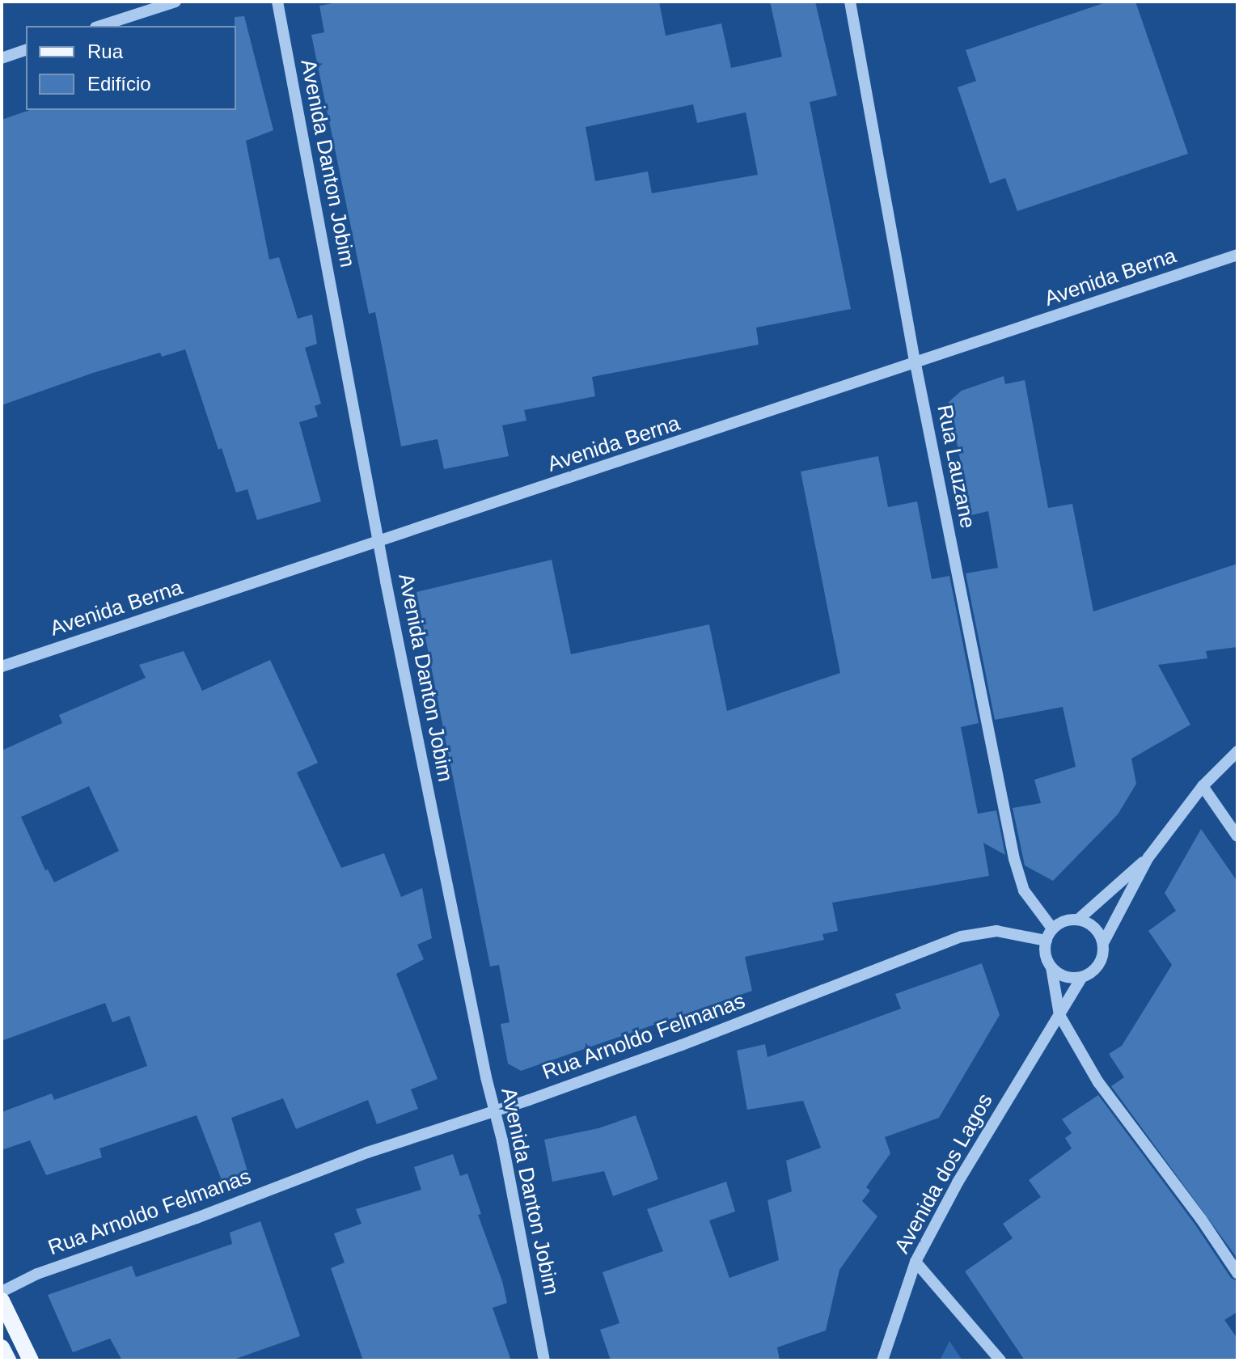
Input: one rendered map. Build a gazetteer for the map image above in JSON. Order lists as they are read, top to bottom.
{
  "streets": {
    "street": [
      "Avenida Danton Jobim",
      "Avenida Berna",
      "Rua Lauzane",
      "Rua Arnoldo Felmanas",
      "Avenida dos Lagos"
    ]
  },
  "crossings": [
    ["Avenida Danton Jobim", "Avenida Berna"],
    ["Avenida Danton Jobim", "Rua Arnoldo Felmanas"],
    ["Avenida Berna", "Rua Lauzane"],
    ["Rua Lauzane", "Rua Arnoldo Felmanas"],
    ["Rua Lauzane", "Avenida dos Lagos"],
    ["Rua Arnoldo Felmanas", "Avenida dos Lagos"]
  ],
  "legend": ["Rua", "Edifício"]
}
